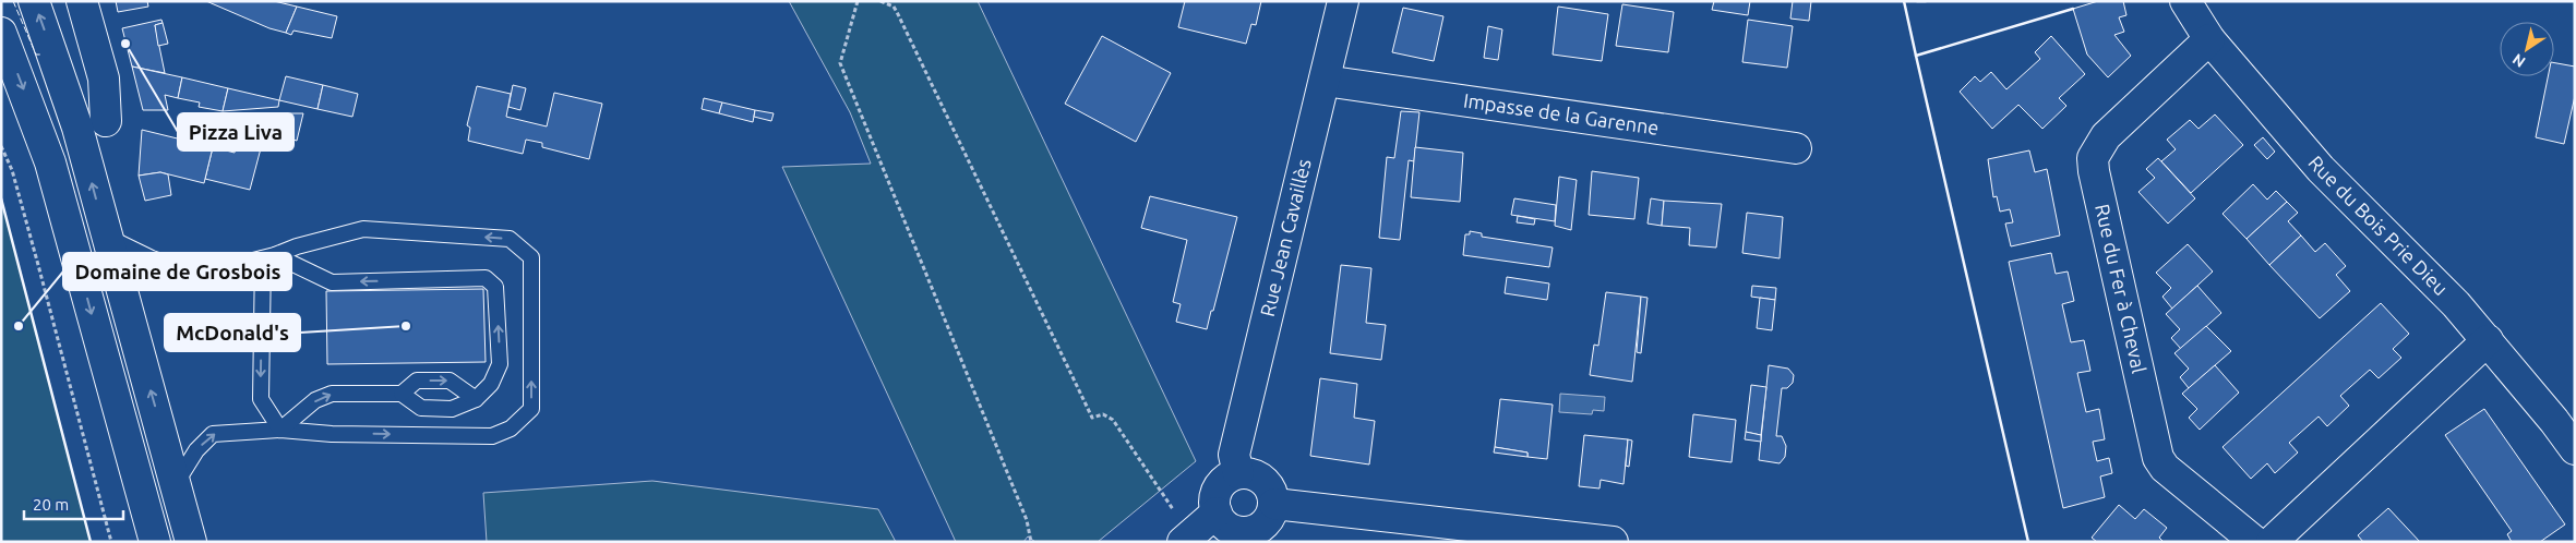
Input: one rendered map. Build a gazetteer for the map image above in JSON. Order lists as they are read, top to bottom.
{
  "streets": {
    "street": [
      "Impasse de la Garenne",
      "Rue du Bois Prie Dieu",
      "Rue Jean Cavaillès",
      "Rue du Fer à Cheval"
    ]
  },
  "crossings": [
    ["Impasse de la Garenne", "Rue Jean Cavaillès"],
    ["Rue du Bois Prie Dieu", "Rue du Fer à Cheval"]
  ],
  "places": ["Pizza Liva", "Domaine de Grosbois", "McDonald's"],
  "scale_bar": "20 m",
  "north": "bottom left"
}
